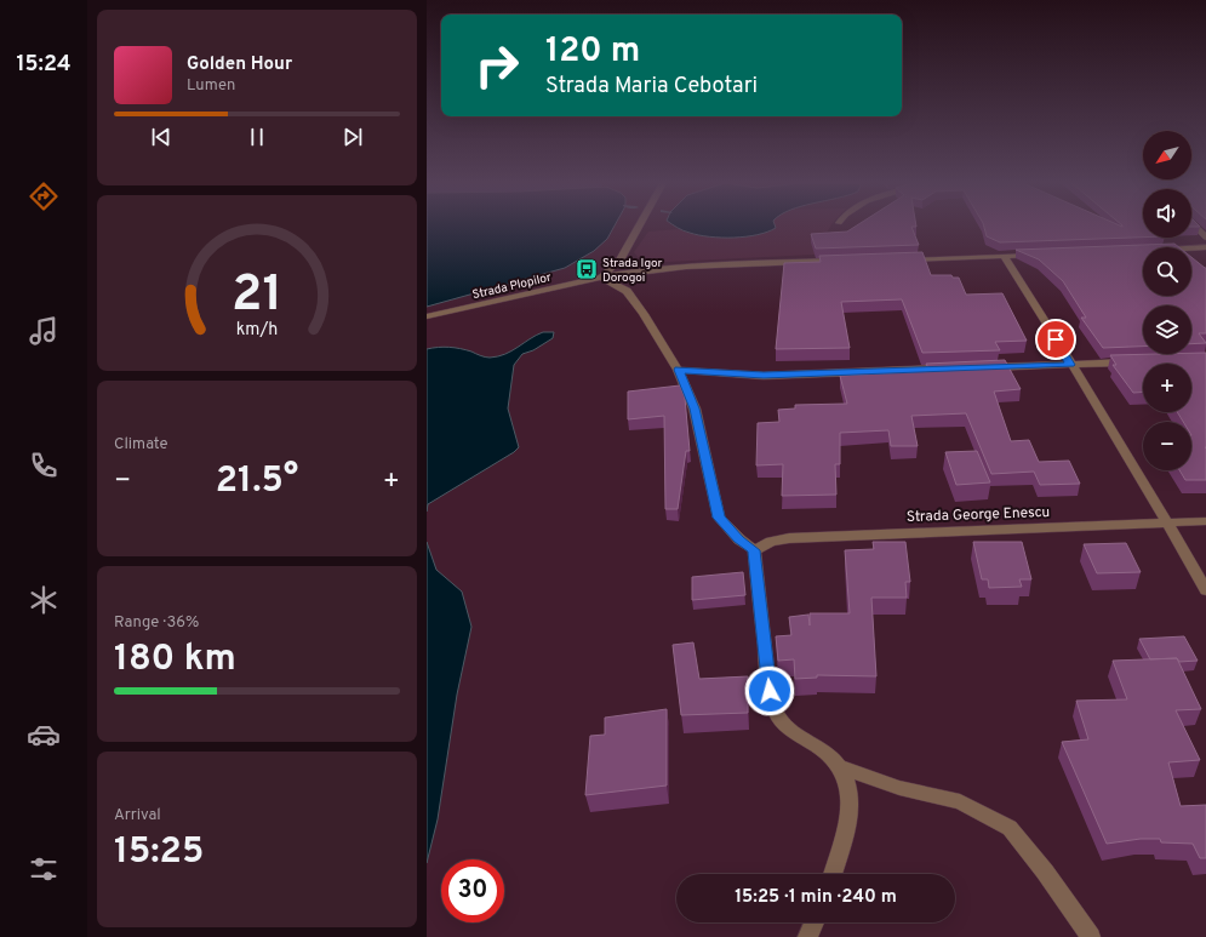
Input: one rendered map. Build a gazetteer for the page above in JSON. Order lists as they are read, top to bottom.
{
  "streets": {
    "street": ["Strada Plopilor", "Strada George Enescu"]
  },
  "places": {
    "bus stop": ["Strada Igor Dorogoi"]
  },
  "north": "bottom left",
  "page": {
    "tabs": "15:24",
    "turn": ["120 m", "Strada Maria Cebotari"],
    "song": ["Golden Hour", "Lumen"],
    "map_buttons": ["+", "−"],
    "tile": [
      "Climate",
      ["Range · 36%", "180 km"],
      ["Arrival", "15:25"]
    ],
    "heat": ["−", "21.5°", "+"],
    "limit": "30",
    "trip": "15:25 · 1 min · 240 m",
    "gauge": ["21", "km/h"]
  }
}
